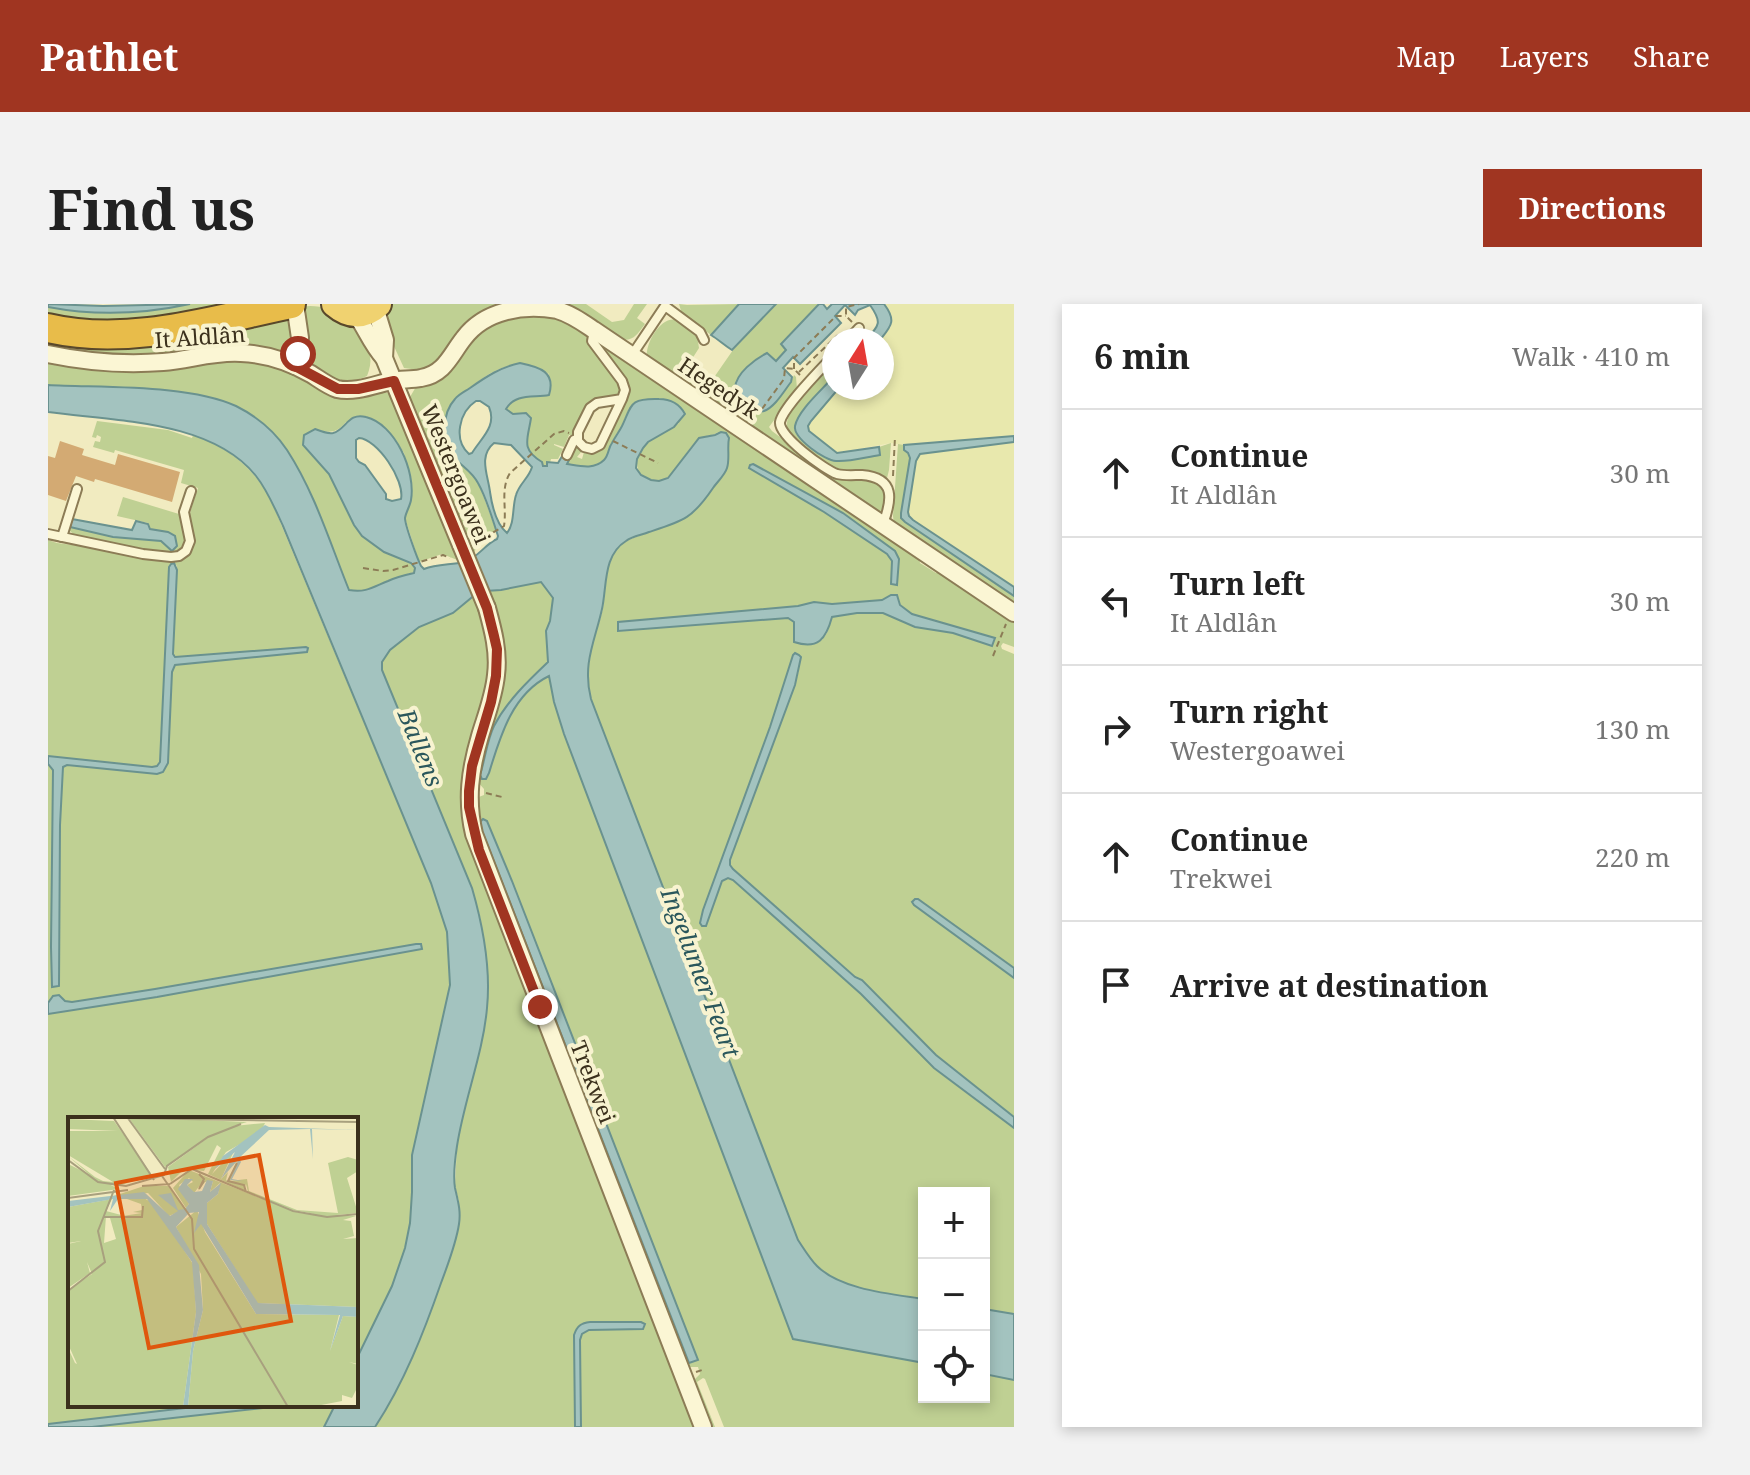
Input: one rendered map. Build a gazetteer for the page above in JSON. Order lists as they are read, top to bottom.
{
  "streets": {
    "street": [
      "It Aldlân",
      "Hegedyk",
      "Westergoawei",
      "Trekwei"
    ]
  },
  "crossings": [
    ["It Aldlân", "Hegedyk"],
    ["It Aldlân", "Westergoawei"],
    ["Hegedyk", "Westergoawei"],
    ["Westergoawei", "Trekwei"]
  ],
  "water": ["Ballens", "Ingelumer Feart"],
  "north": "top",
  "page": {
    "header": "Pathlet",
    "nav": ["Map", "Layers", "Share"],
    "buttons": "Directions",
    "title": "Find us",
    "heading": ["6 min", "Walk · 410 m"],
    "list": [
      ["Continue", "It Aldlân", "30 m"],
      ["Turn left", "It Aldlân", "30 m"],
      ["Turn right", "Westergoawei", "130 m"],
      ["Continue", "Trekwei", "220 m"],
      "Arrive at destination"
    ],
    "map_buttons": ["+", "−"]
  }
}
